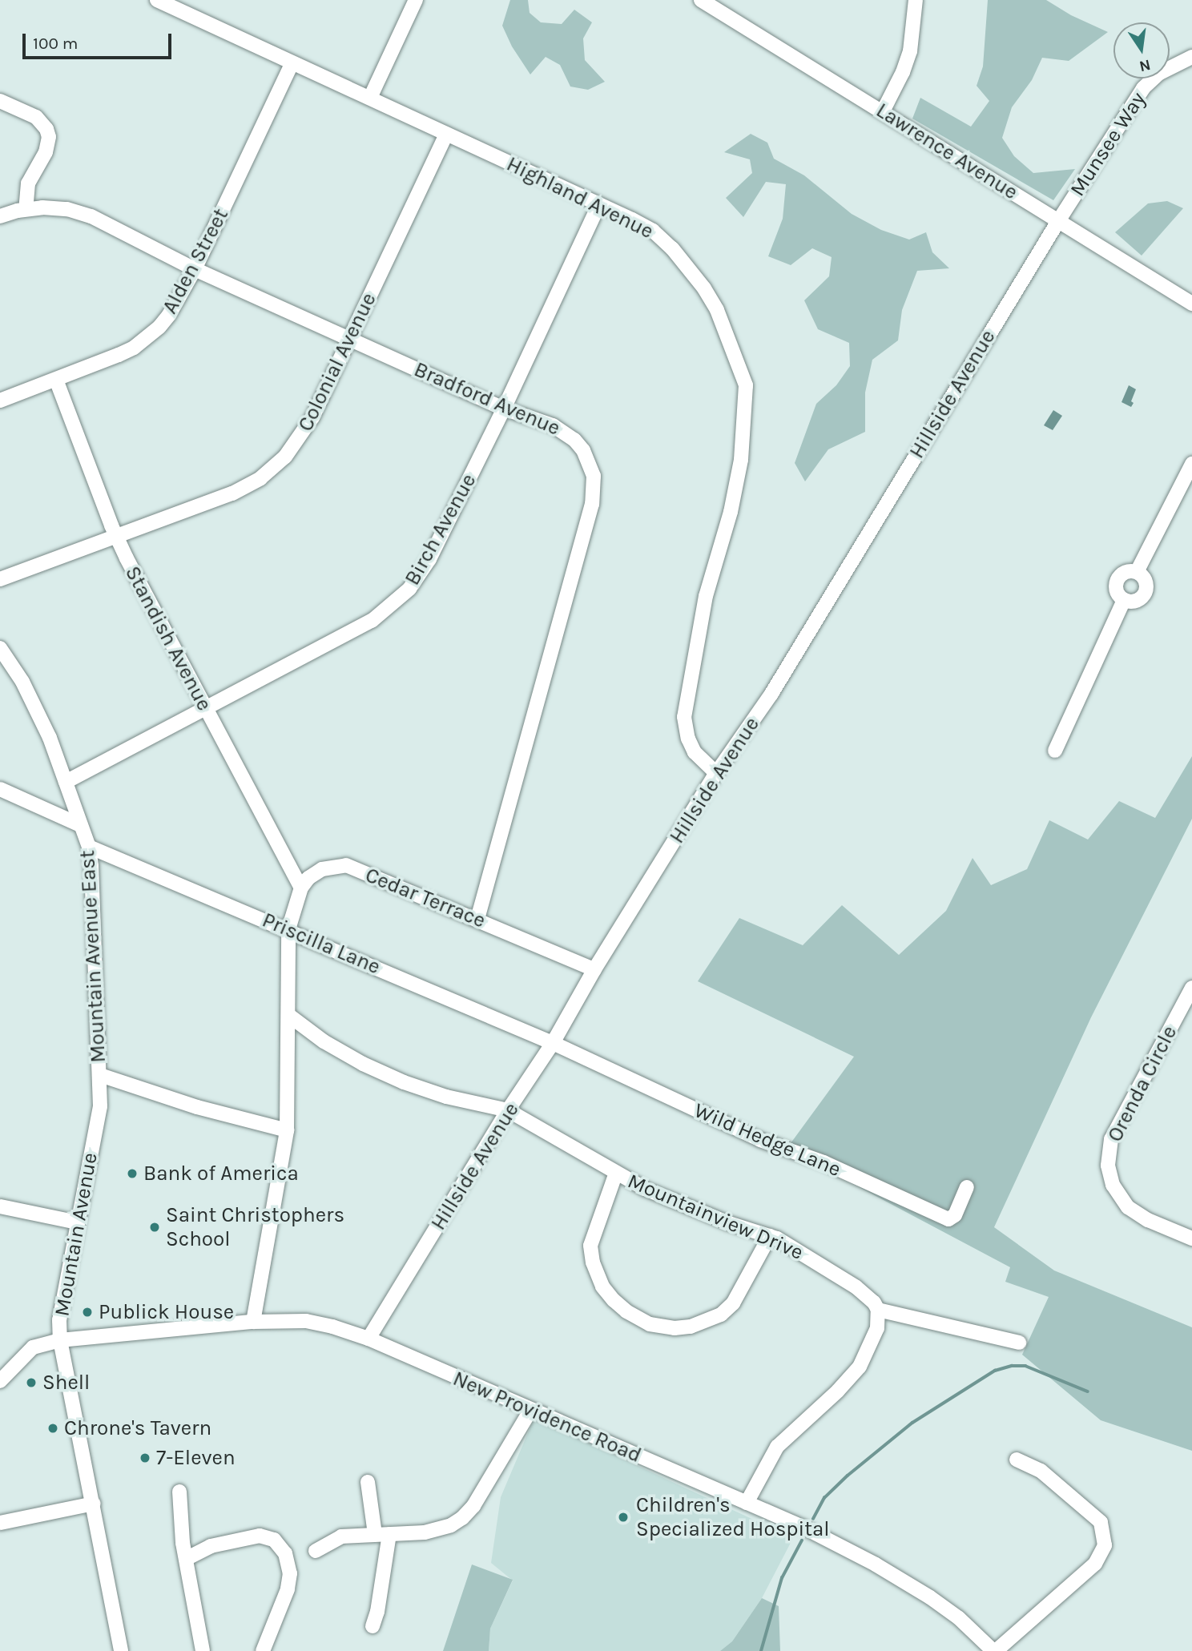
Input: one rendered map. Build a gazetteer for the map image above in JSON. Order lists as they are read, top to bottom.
{
  "streets": {
    "street": [
      "Munsee Way",
      "Lawrence Avenue",
      "Highland Avenue",
      "Alden Street",
      "Colonial Avenue",
      "Hillside Avenue",
      "Bradford Avenue",
      "Birch Avenue",
      "Standish Avenue",
      "Cedar Terrace",
      "Priscilla Lane",
      "Mountain Avenue East",
      "Orenda Circle",
      "Wild Hedge Lane",
      "Mountainview Drive",
      "Mountain Avenue",
      "New Providence Road"
    ]
  },
  "crossings": [
    ["Munsee Way", "Lawrence Avenue"],
    ["Munsee Way", "Hillside Avenue"],
    ["Lawrence Avenue", "Hillside Avenue"],
    ["Highland Avenue", "Alden Street"],
    ["Highland Avenue", "Colonial Avenue"],
    ["Highland Avenue", "Hillside Avenue"],
    ["Highland Avenue", "Birch Avenue"],
    ["Alden Street", "Bradford Avenue"],
    ["Alden Street", "Standish Avenue"],
    ["Colonial Avenue", "Bradford Avenue"],
    ["Colonial Avenue", "Standish Avenue"],
    ["Hillside Avenue", "Cedar Terrace"],
    ["Hillside Avenue", "Priscilla Lane"],
    ["Hillside Avenue", "Wild Hedge Lane"],
    ["Hillside Avenue", "Mountainview Drive"],
    ["Hillside Avenue", "New Providence Road"],
    ["Bradford Avenue", "Birch Avenue"],
    ["Bradford Avenue", "Cedar Terrace"],
    ["Birch Avenue", "Standish Avenue"],
    ["Birch Avenue", "Mountain Avenue East"],
    ["Standish Avenue", "Cedar Terrace"],
    ["Priscilla Lane", "Mountain Avenue East"],
    ["Priscilla Lane", "Wild Hedge Lane"],
    ["Mountain Avenue East", "Mountain Avenue"],
    ["Mountain Avenue", "New Providence Road"]
  ],
  "places": [
    "Bank of America",
    "Saint Christophers School",
    "Publick House",
    "Shell",
    "Chrone's Tavern",
    "7-Eleven",
    "Children's Specialized Hospital"
  ],
  "scale_bar": "100 m",
  "north": "bottom"
}
